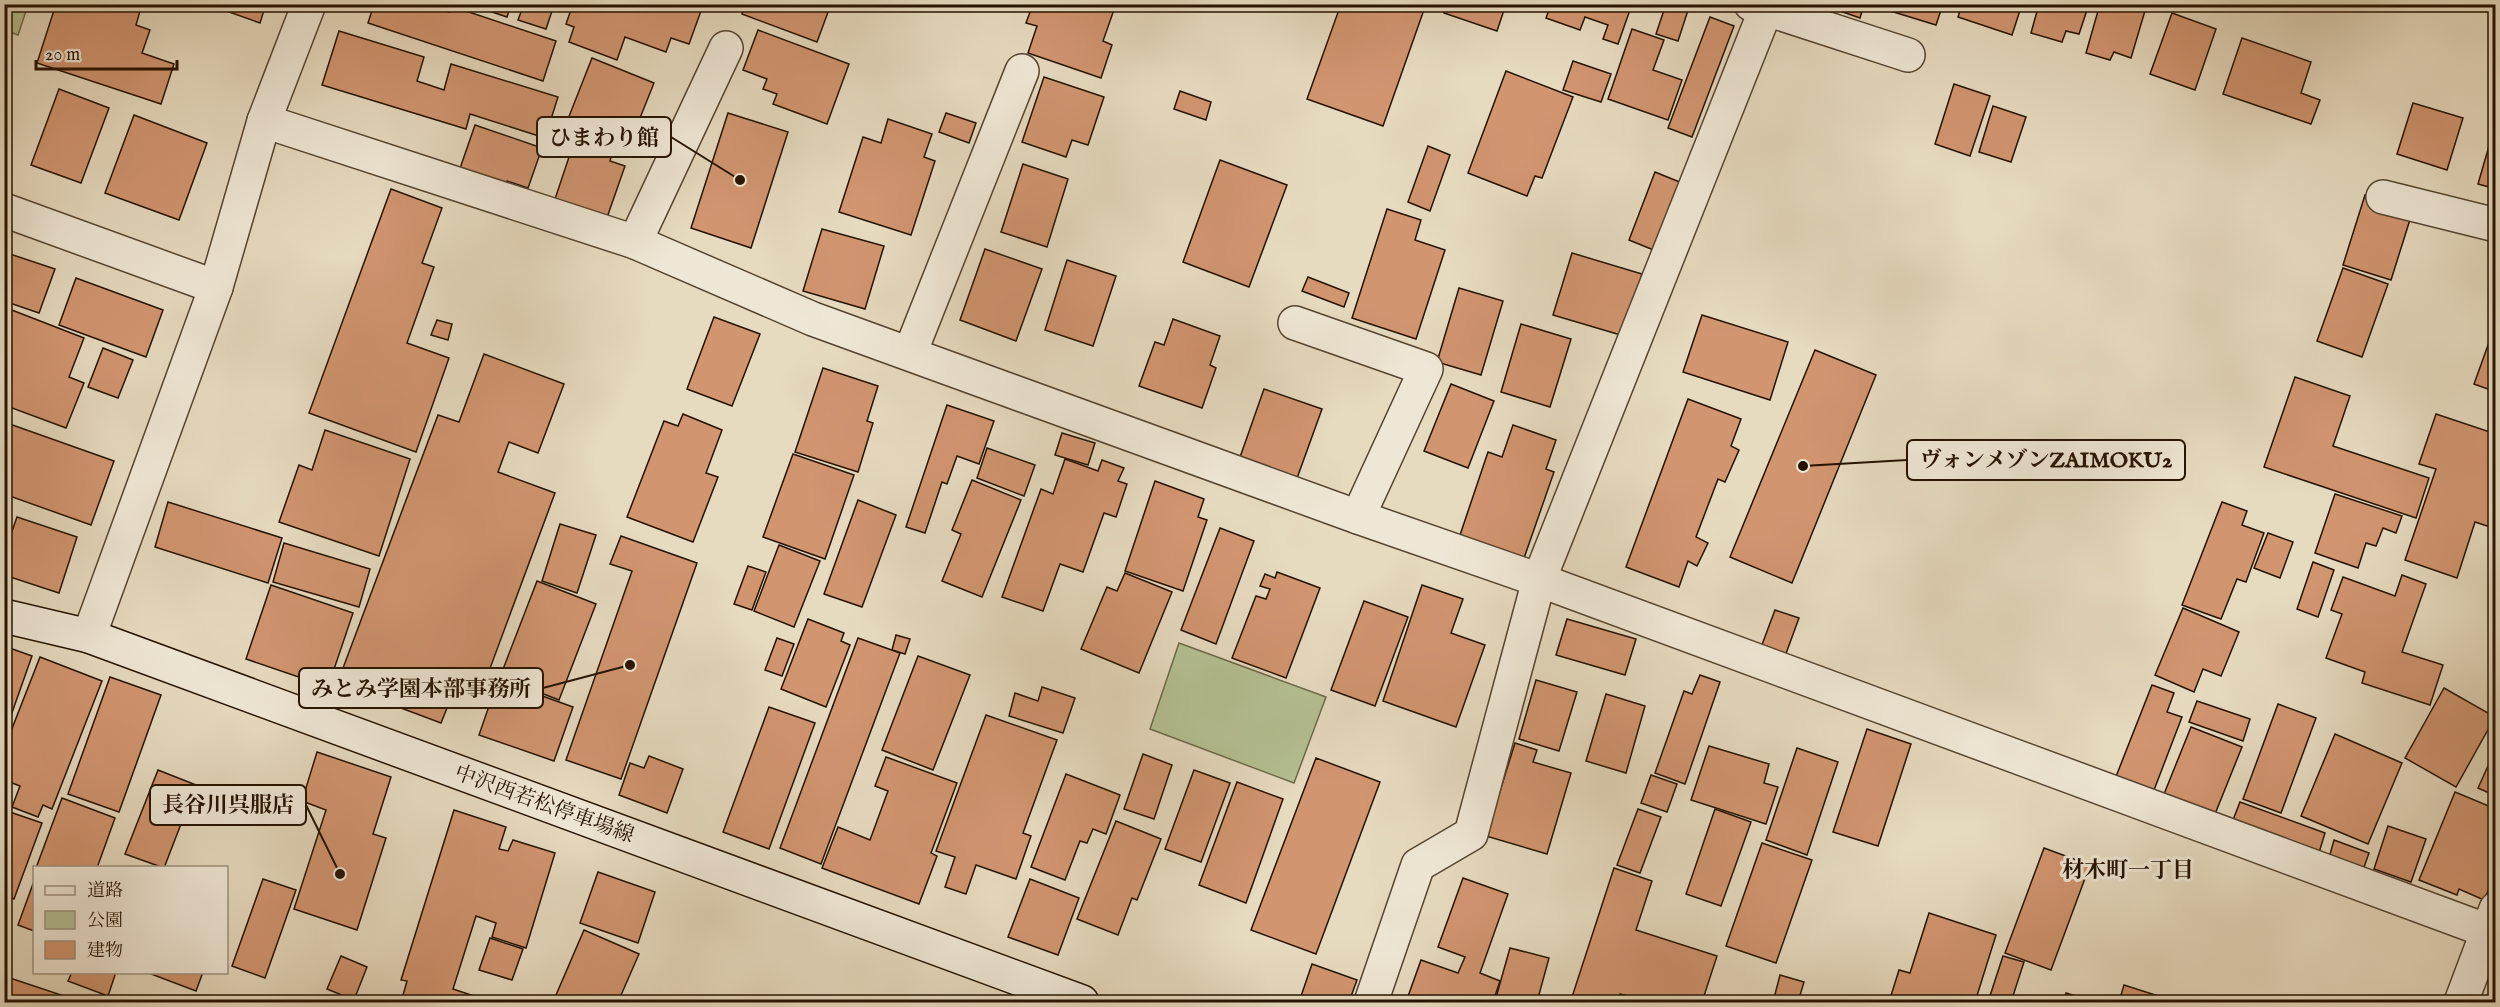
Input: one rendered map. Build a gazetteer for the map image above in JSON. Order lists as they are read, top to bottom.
{
  "streets": {
    "street": ["中沢西若松停車場線"]
  },
  "districts": ["材木町一丁目"],
  "places": [
    "ひまわり館",
    "ヴォンメゾンZAIMOKU2",
    "みとみ学園本部事務所",
    "長谷川呉服店"
  ],
  "legend": ["道路", "公園", "建物"],
  "scale_bar": "20 m"
}
